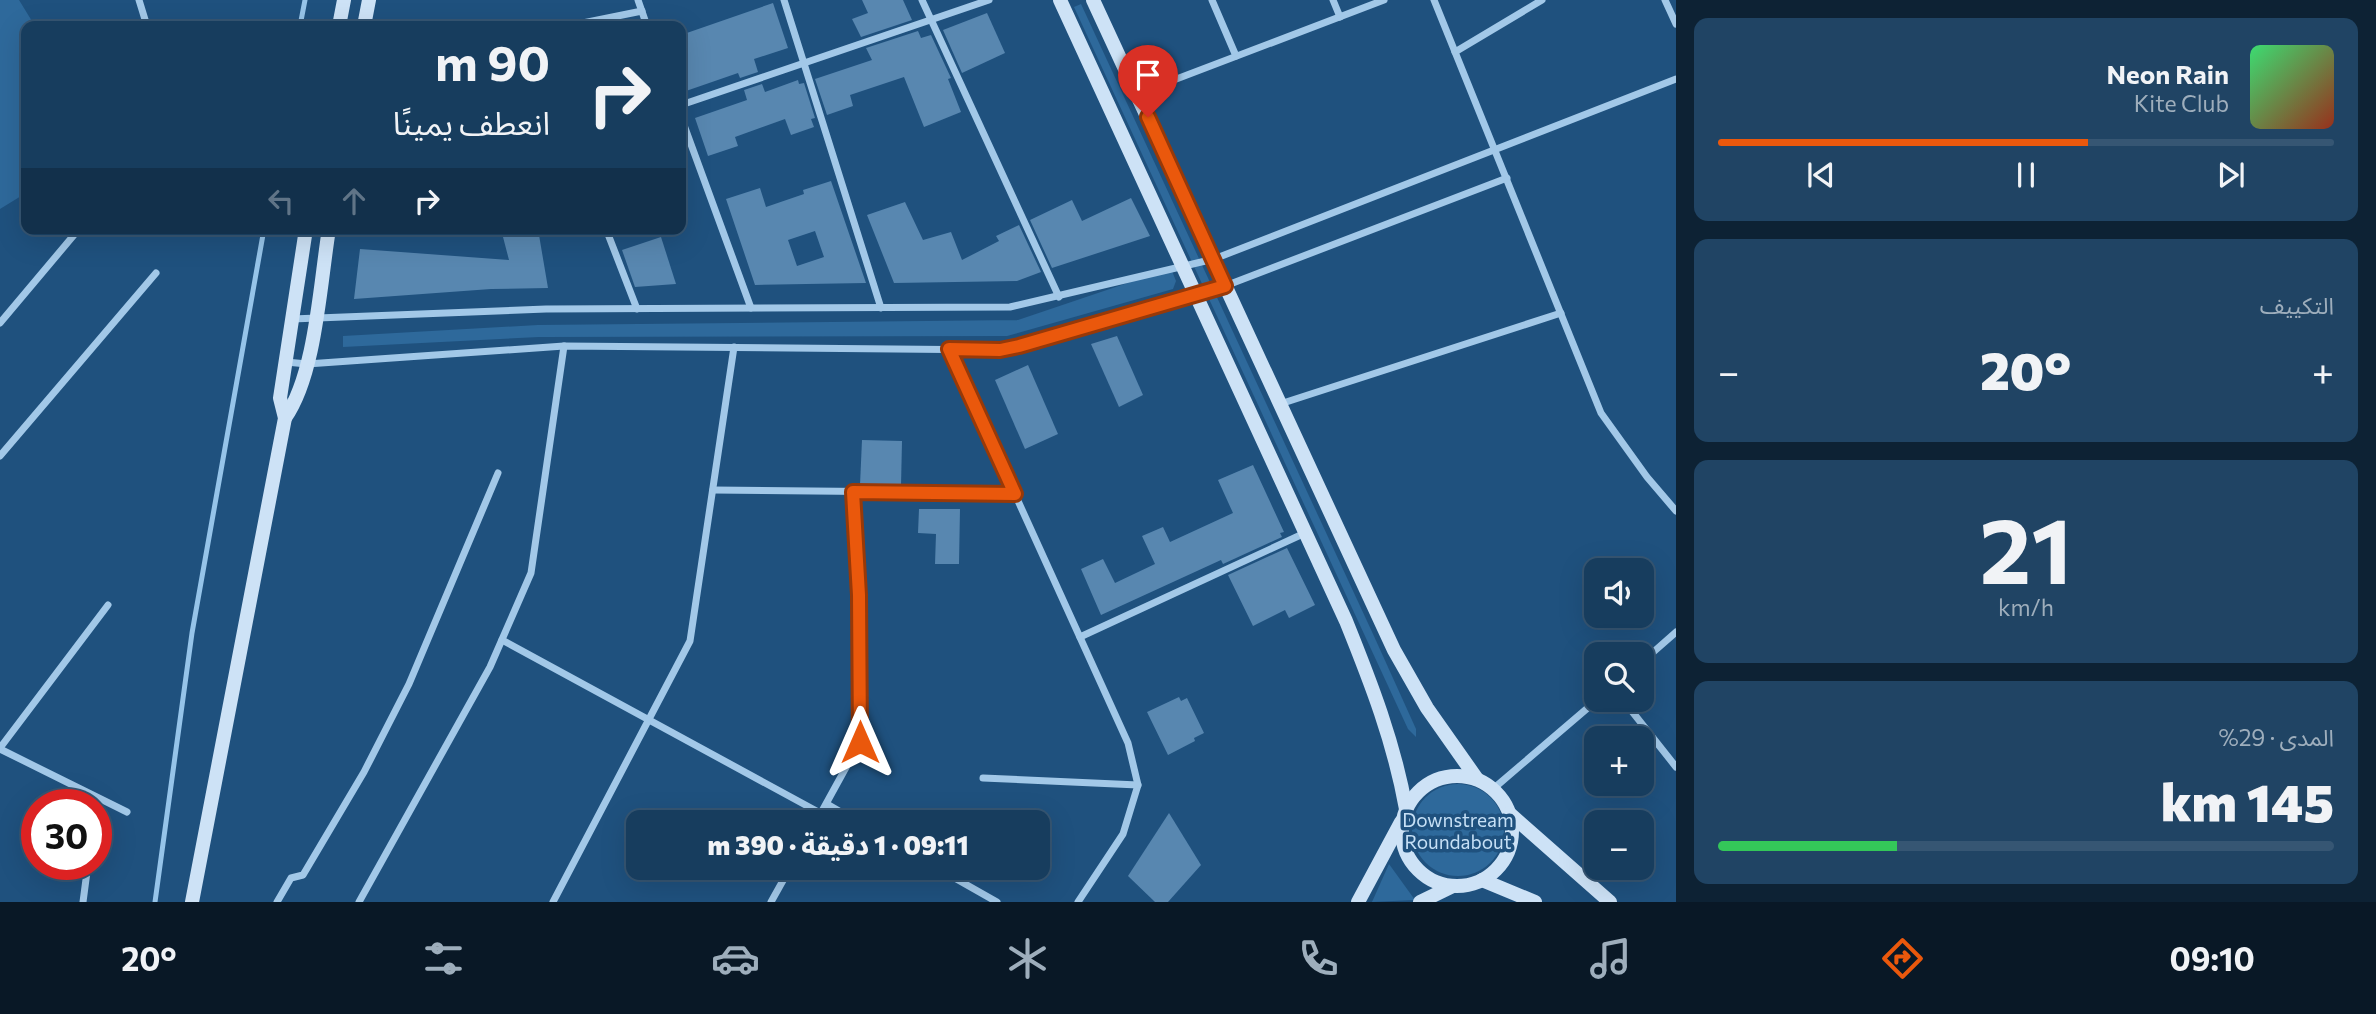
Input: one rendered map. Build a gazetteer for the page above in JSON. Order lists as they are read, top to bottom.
{
  "parks": ["Downstream Roundabout"],
  "page": {
    "turn": ["90 m", "انعطف يمينًا"],
    "song": ["Neon Rain", "Kite Club"],
    "tile": [
      "التكييف",
      ["21", "km/h"],
      ["المدى · 29%", "145 km"]
    ],
    "heat": ["−", "20°", "+"],
    "map_buttons": ["+", "−"],
    "limit": "30",
    "trip": "09:11 · 1 دقيقة · 390 m",
    "tabs": ["09:10", "20°"]
  }
}
